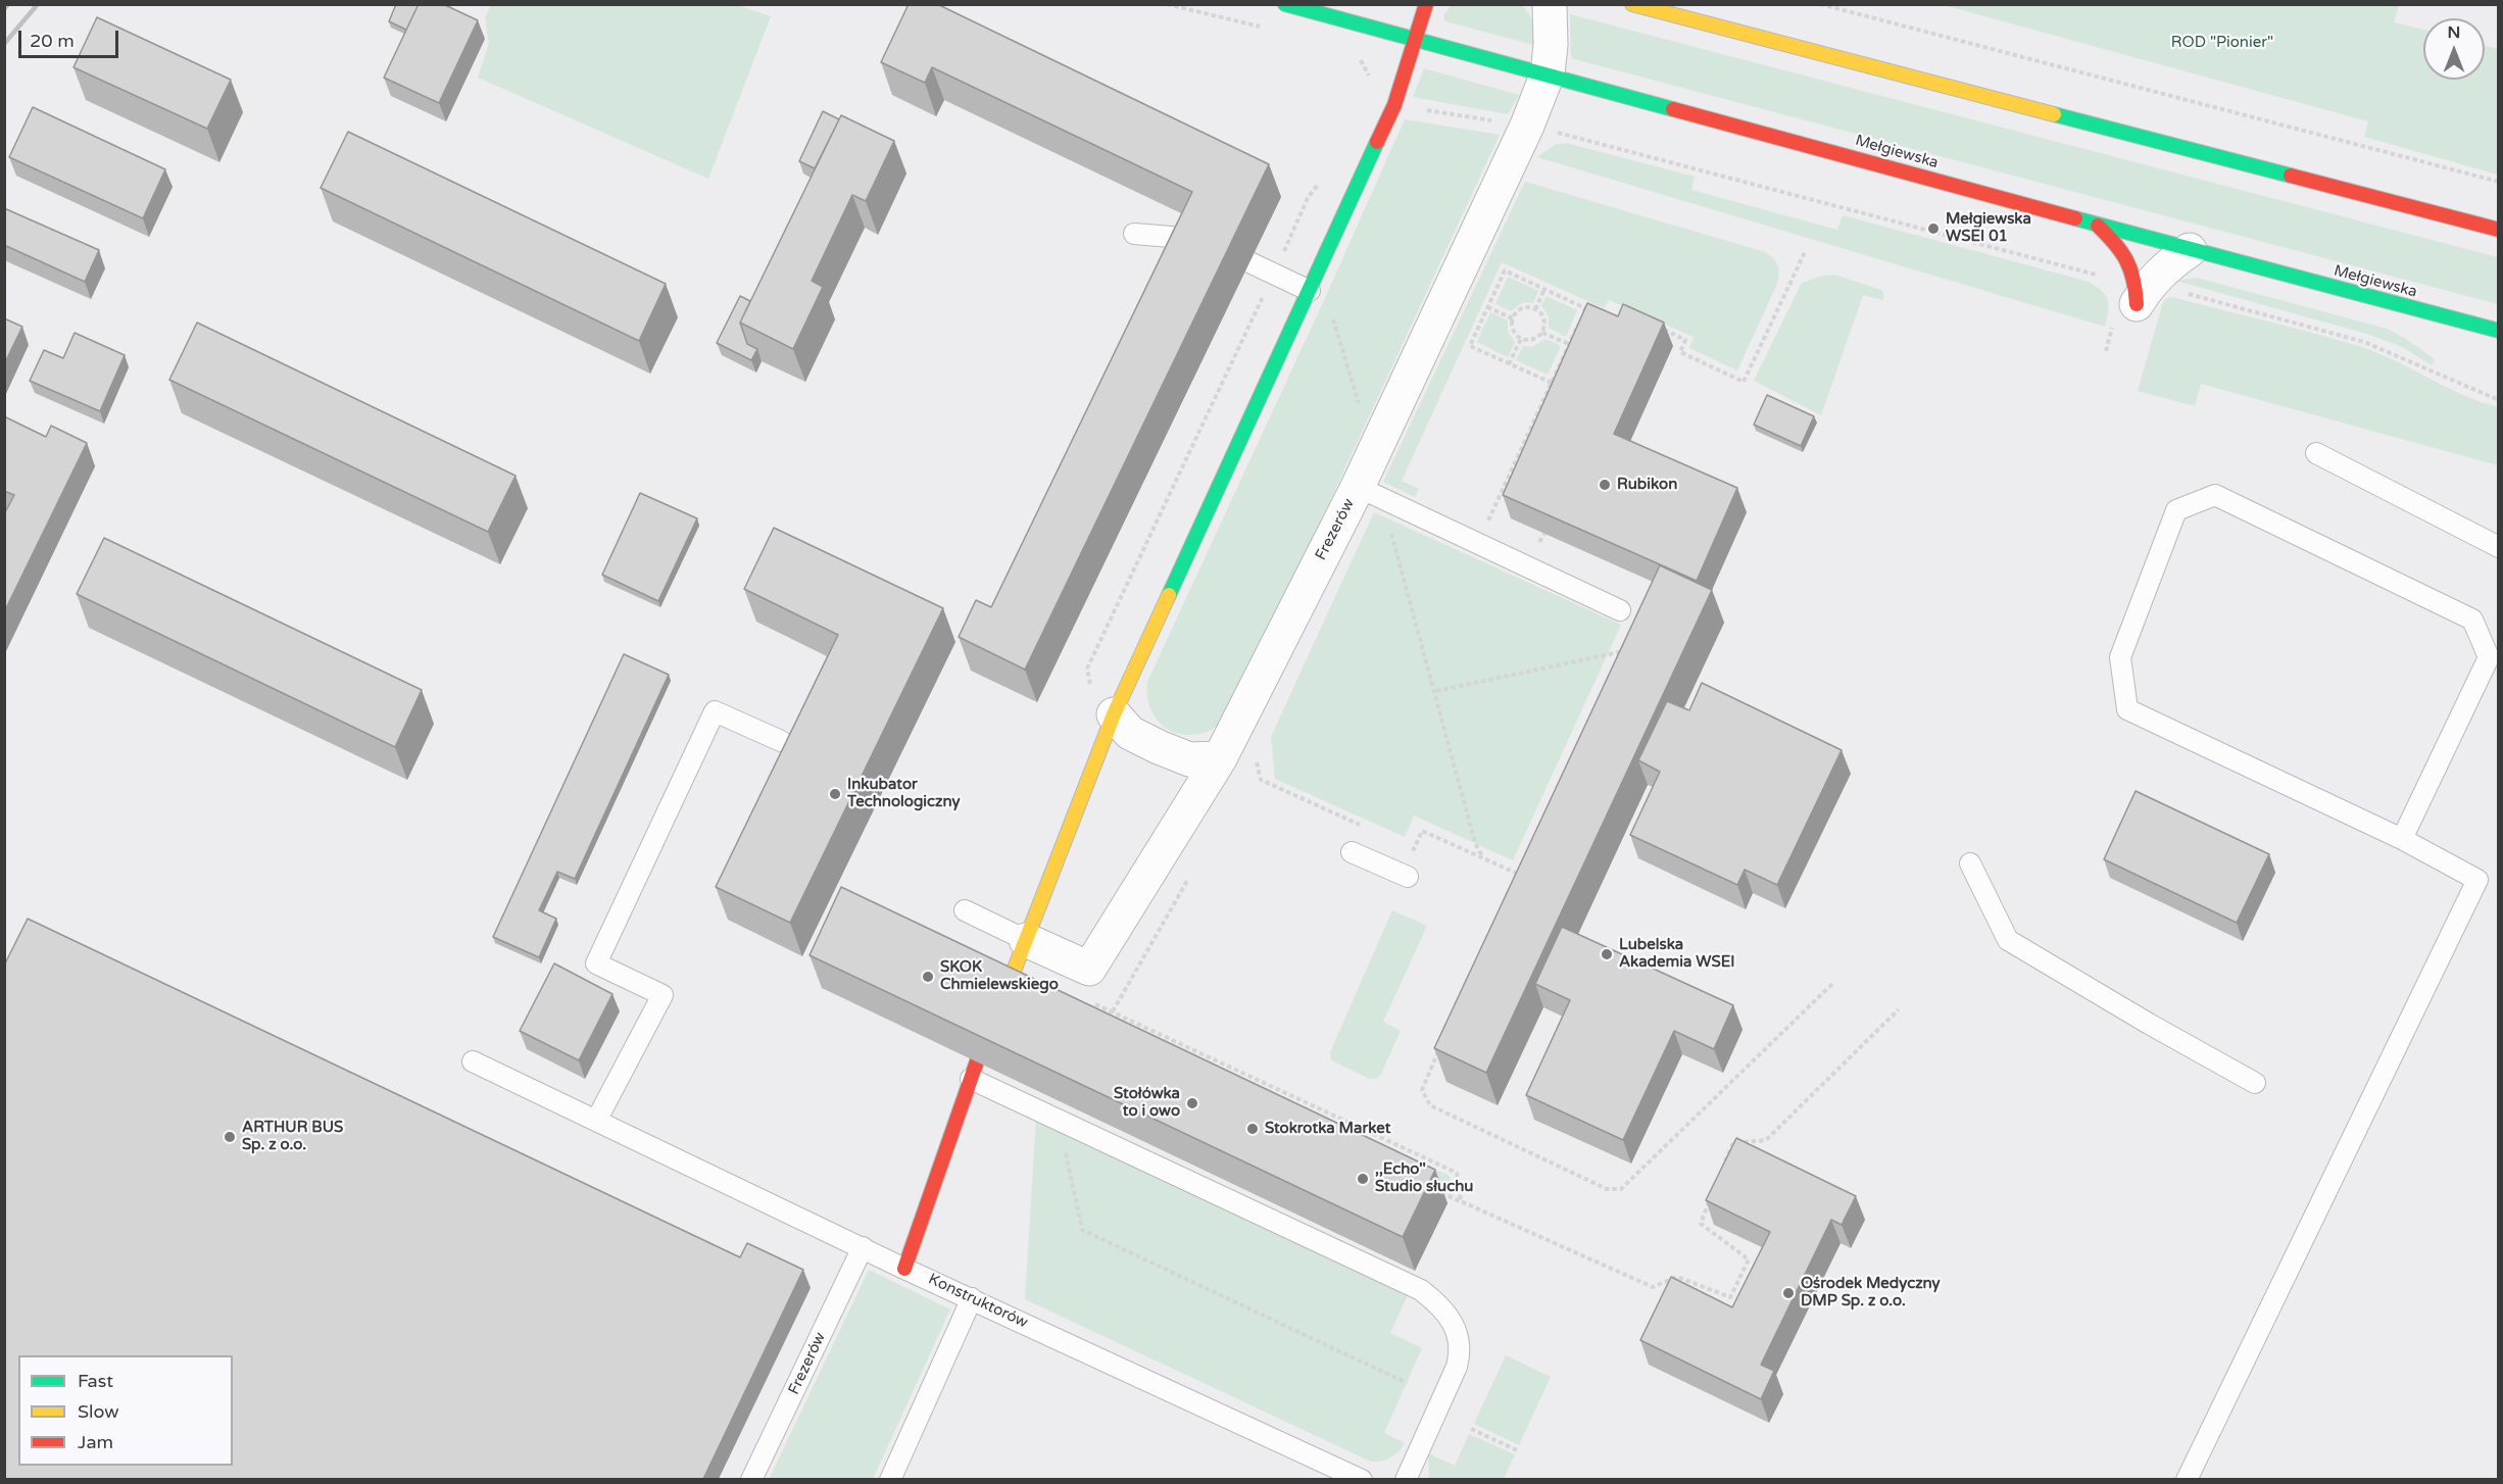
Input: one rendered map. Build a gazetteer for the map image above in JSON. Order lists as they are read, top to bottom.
{
  "streets": {
    "main road": ["Mełgiewska"],
    "street": ["Frezerów"],
    "lane": ["Konstruktorów"]
  },
  "crossings": [
    ["Mełgiewska", "Frezerów"],
    ["Frezerów", "Konstruktorów"]
  ],
  "parks": ["ROD \"Pionier\""],
  "places": [
    "Mełgiewska WSEI 01",
    "Rubikon",
    "Inkubator Technologiczny",
    "Lubelska Akademia WSEI",
    "SKOK Chmielewskiego",
    "Stołówka to i owo",
    "Stokrotka Market",
    "ARTHUR BUS Sp. z o.o.",
    ",,Echo'' Studio słuchu",
    "Ośrodek Medyczny DMP Sp. z o.o."
  ],
  "legend": ["Fast", "Slow", "Jam"],
  "scale_bar": "20 m",
  "north": "top"
}
